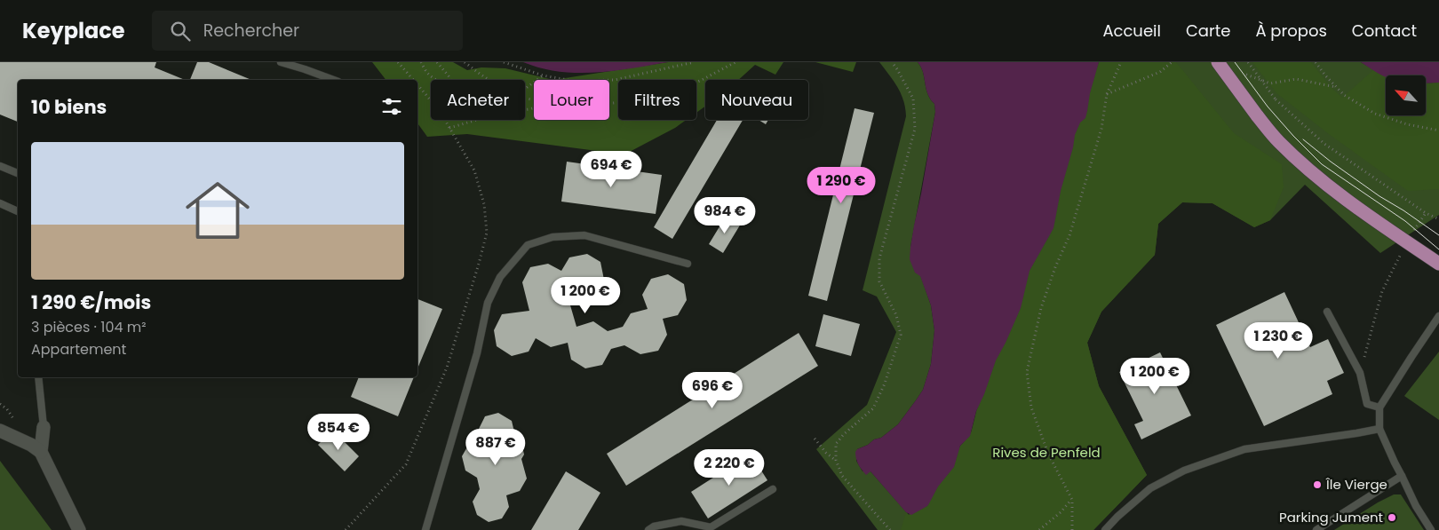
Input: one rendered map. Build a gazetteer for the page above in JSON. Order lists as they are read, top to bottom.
{
  "parks": ["Rives de Penfeld"],
  "places": ["Île Vierge", "Parking Jument"],
  "north": "top left",
  "page": {
    "header": "Keyplace",
    "search": "Rechercher",
    "nav": [
      "Accueil",
      "Carte",
      "À propos",
      "Contact"
    ],
    "chip": [
      "Acheter",
      "Louer",
      "Filtres",
      "Nouveau"
    ],
    "heading": "10 biens",
    "list": [
      {
        "name": "1 290 €/mois",
        "note": "3 pièces · 104 m² · Appartement"
      }
    ],
    "price": [
      "694 €",
      "1 290 €",
      "984 €",
      "1 200 €",
      "1 230 €",
      "1 200 €",
      "696 €",
      "854 €",
      "887 €",
      "2 220 €"
    ]
  }
}
